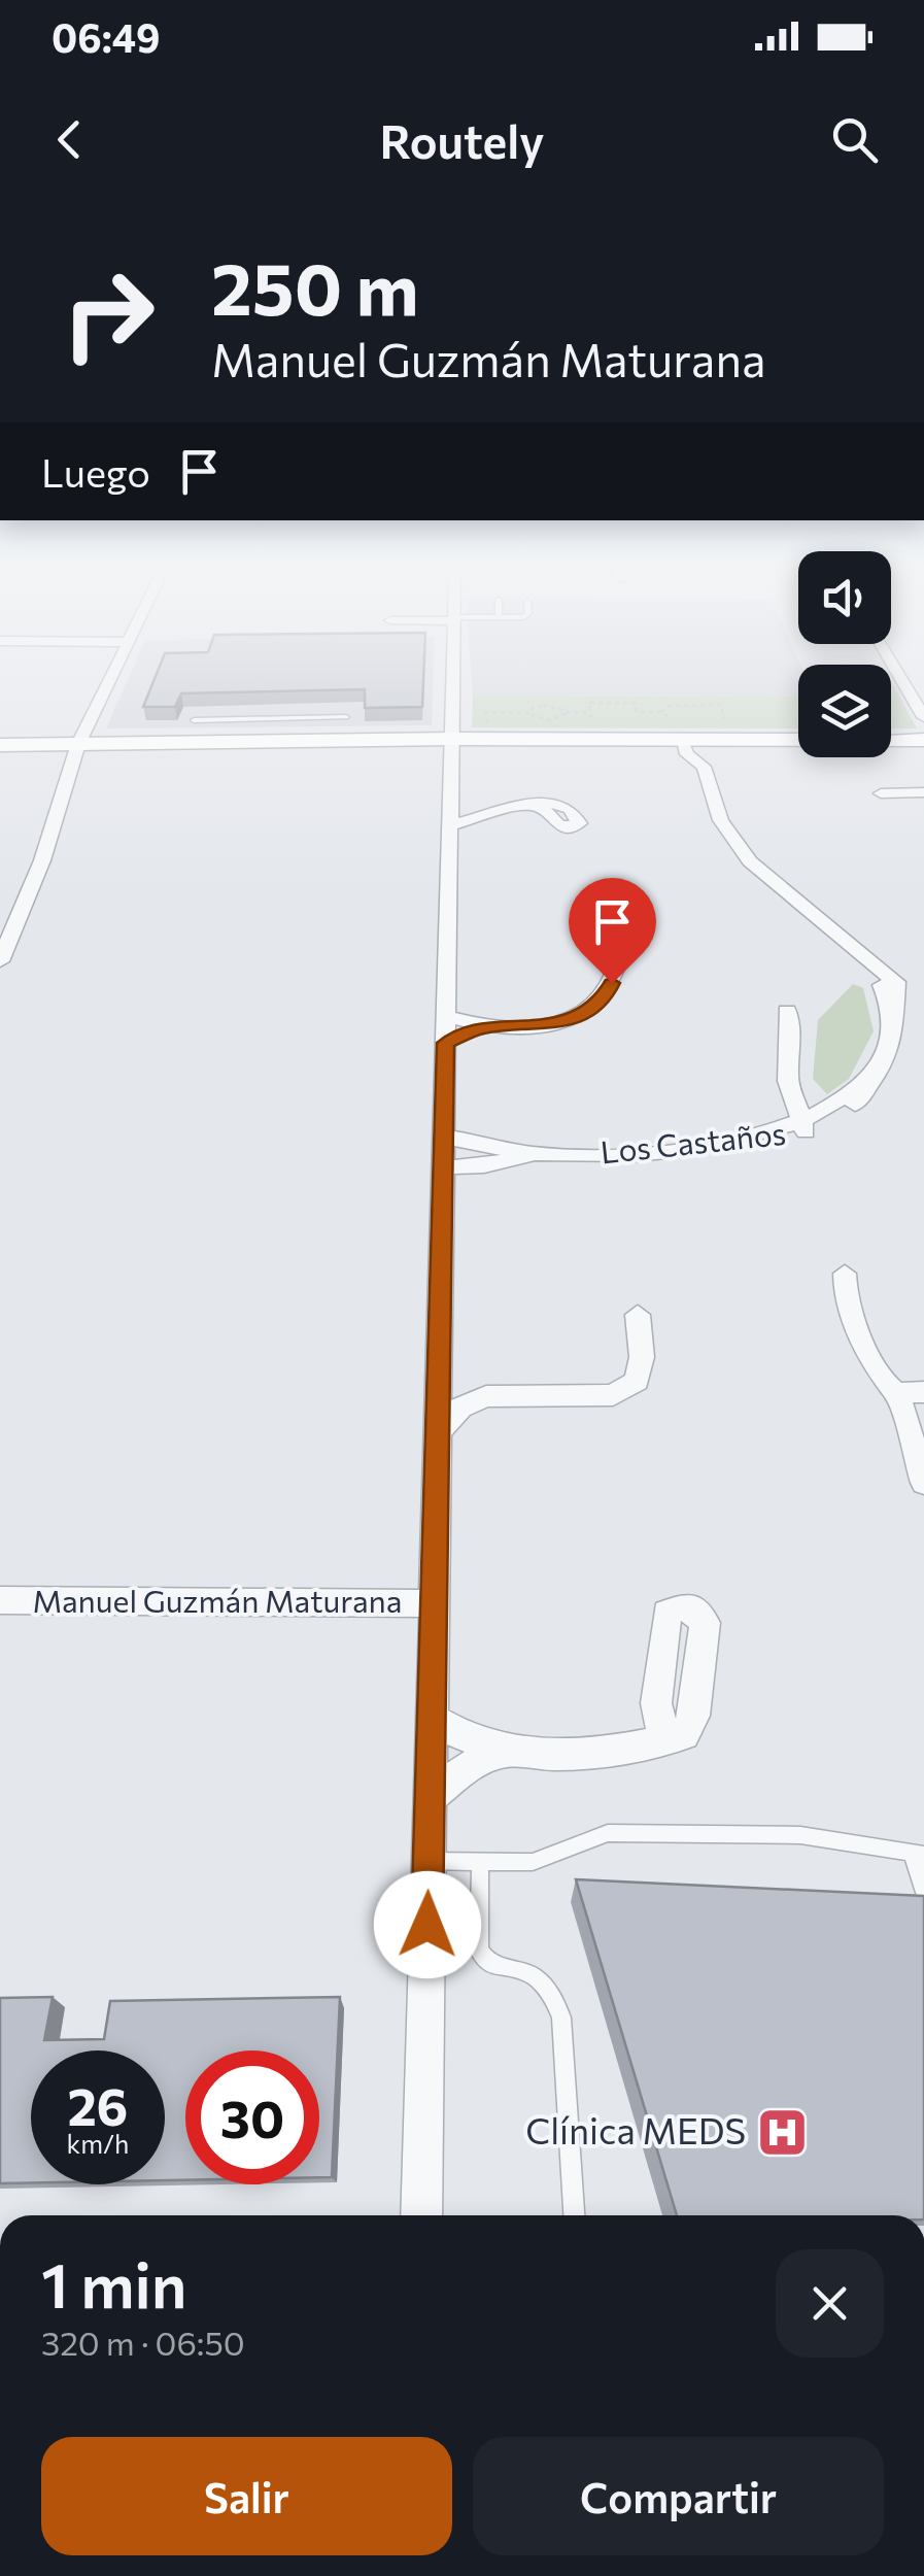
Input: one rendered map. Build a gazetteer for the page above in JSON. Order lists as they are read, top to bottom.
{
  "streets": {
    "street": ["Los Castaños", "Manuel Guzmán Maturana"]
  },
  "places": {
    "hospital": ["Clínica MEDS"]
  },
  "page": {
    "status": "06:49",
    "header": "Routely",
    "turn": ["250 m", "Manuel Guzmán Maturana"],
    "then": "Luego",
    "speed": "26 km/h",
    "limit": "30",
    "heading": ["1 min", "320 m · 06:50"],
    "buttons": ["Salir", "Compartir"]
  }
}
